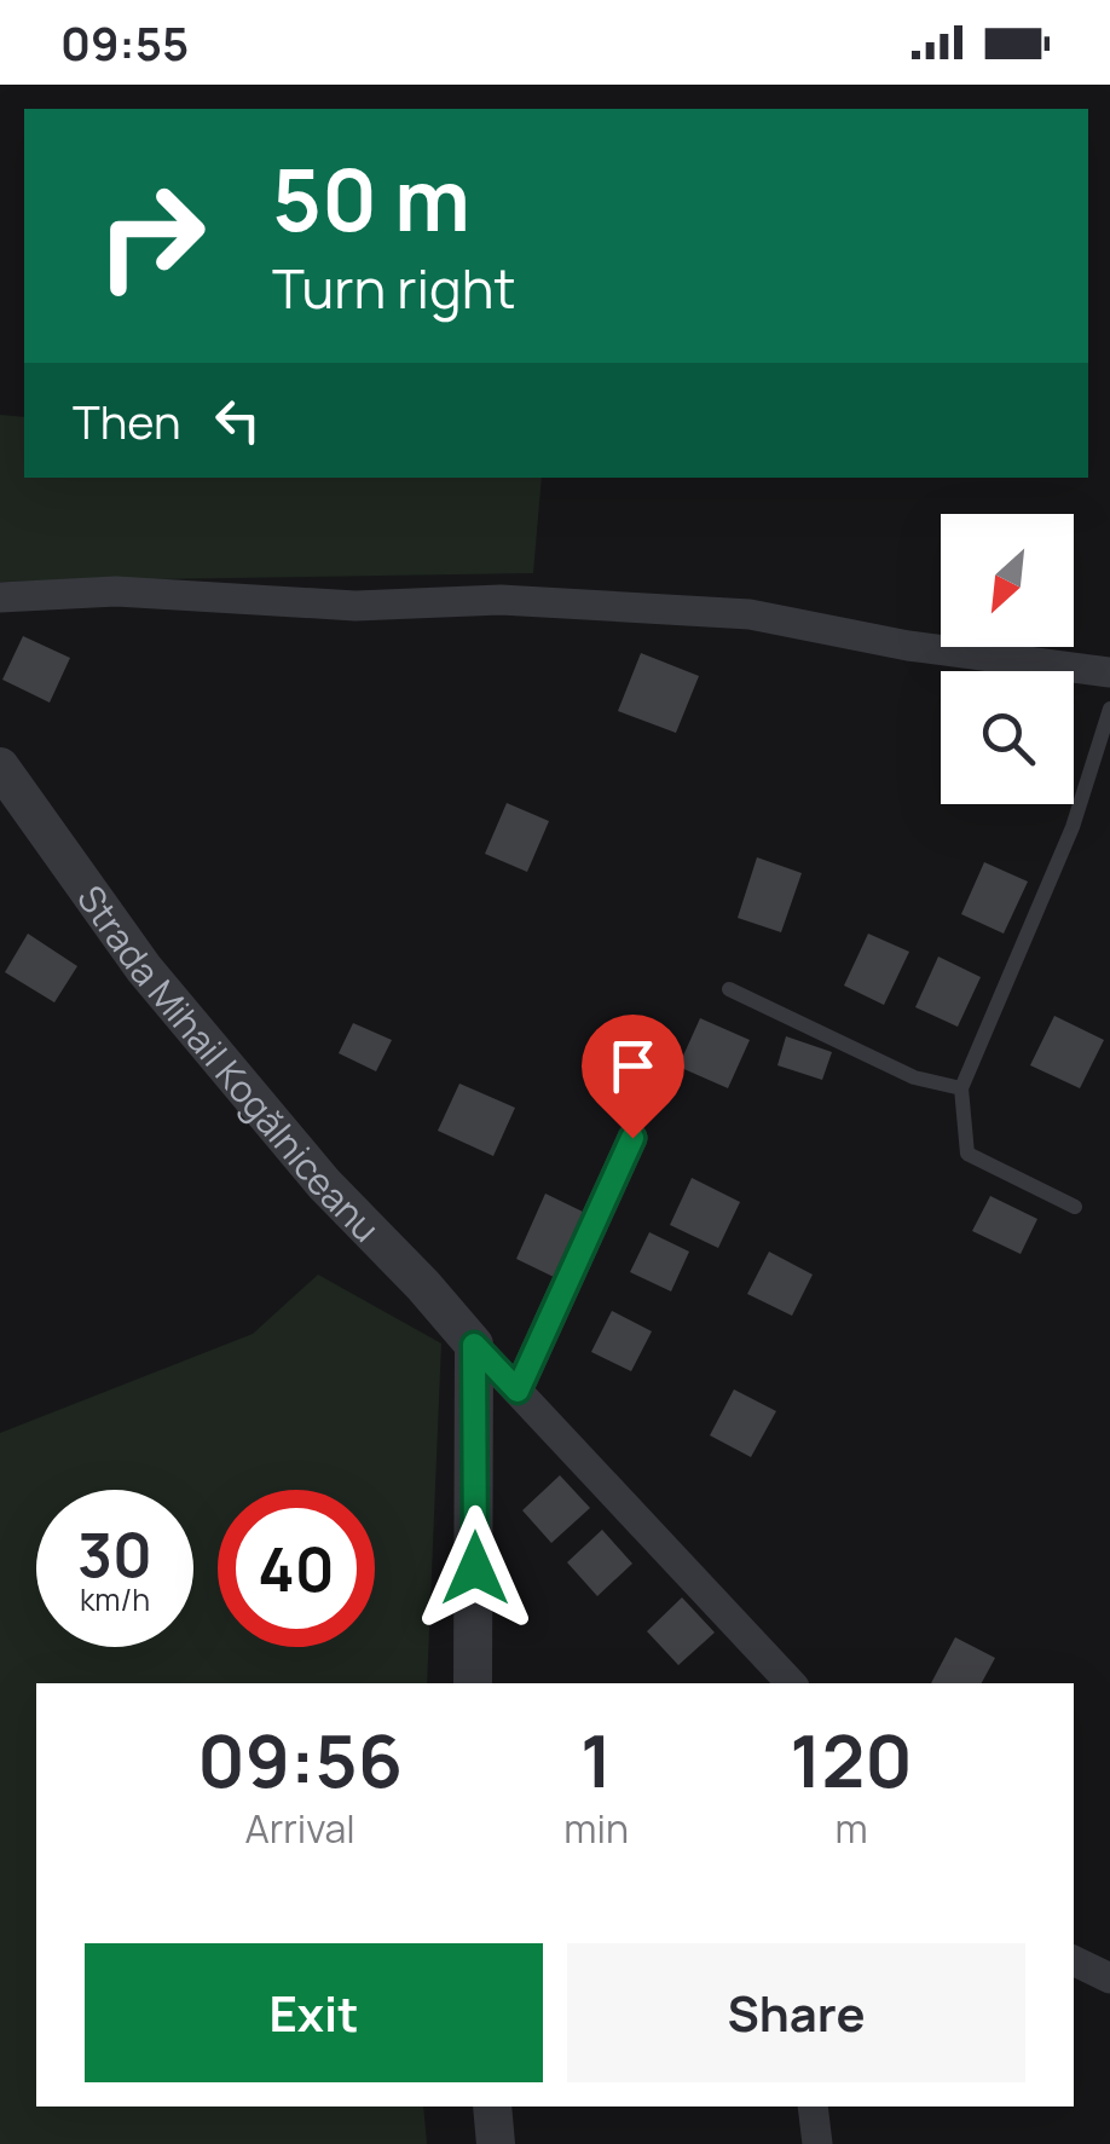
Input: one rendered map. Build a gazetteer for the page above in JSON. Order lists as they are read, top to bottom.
{
  "streets": {
    "street": ["Strada Mihail Kogălniceanu"]
  },
  "north": "bottom left",
  "page": {
    "status": "09:55",
    "turn": ["50 m", "Turn right"],
    "then": "Then",
    "speed": "30 km/h",
    "limit": "40",
    "eta": [
      "09:56",
      "Arrival",
      "1",
      "min",
      "120",
      "m"
    ],
    "buttons": ["Exit", "Share"]
  }
}
